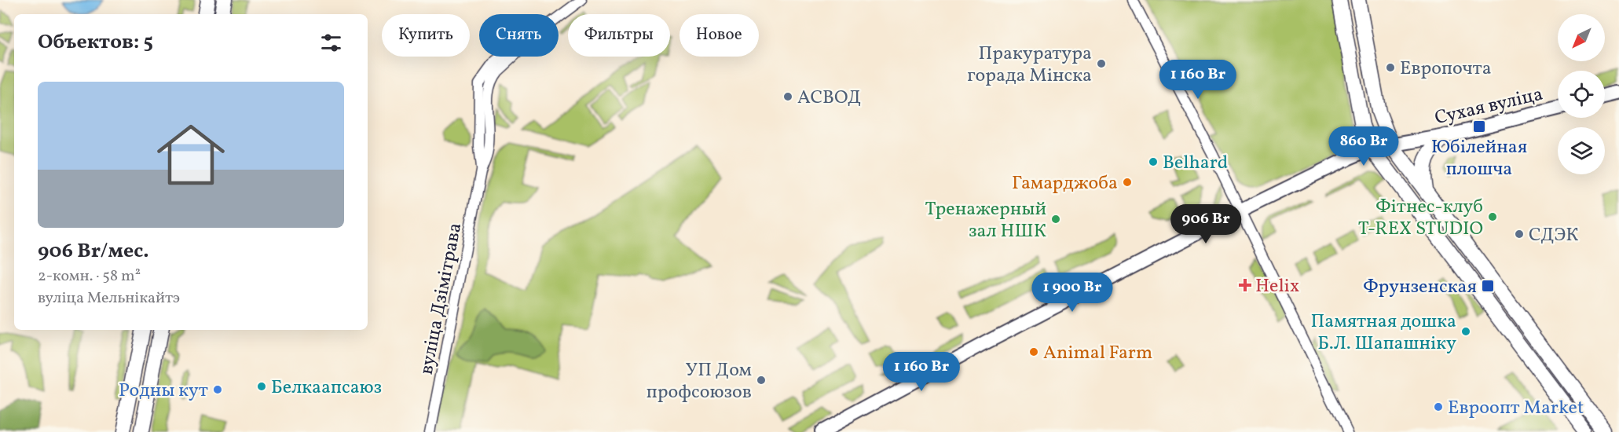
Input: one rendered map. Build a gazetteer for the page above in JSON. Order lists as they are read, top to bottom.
{
  "streets": {
    "main road": ["Сухая вуліца"],
    "street": ["вуліца Дзімітрава"]
  },
  "places": {
    "other": [
      "Пракуратура горада Мінска",
      "Европочта",
      "АСВОД",
      "Belhard",
      "Гамарджоба",
      "Фітнес-клуб T-REX STUDIO",
      "Тренажерный зал НШК",
      "СДЭК",
      "Памятная дошка Б.Л. Шапашніку",
      "Animal Farm",
      "УП Дом профсоюзов",
      "Белкаапсаюз",
      "Родны кут",
      "Евроопт Market"
    ],
    "transit": ["Юбілейная плошча", "Фрунзенская"],
    "health": ["Helix"]
  },
  "north": "bottom left",
  "page": {
    "chip": [
      "Купить",
      "Снять",
      "Фильтры",
      "Новое"
    ],
    "heading": "Объектов: 5",
    "price": [
      "1 160 Br",
      "860 Br",
      "906 Br",
      "1 900 Br",
      "1 160 Br"
    ],
    "list": [
      {
        "name": "906 Br/мес.",
        "note": "2-комн. · 58 m² · вуліца Мельнікайтэ"
      }
    ]
  }
}
